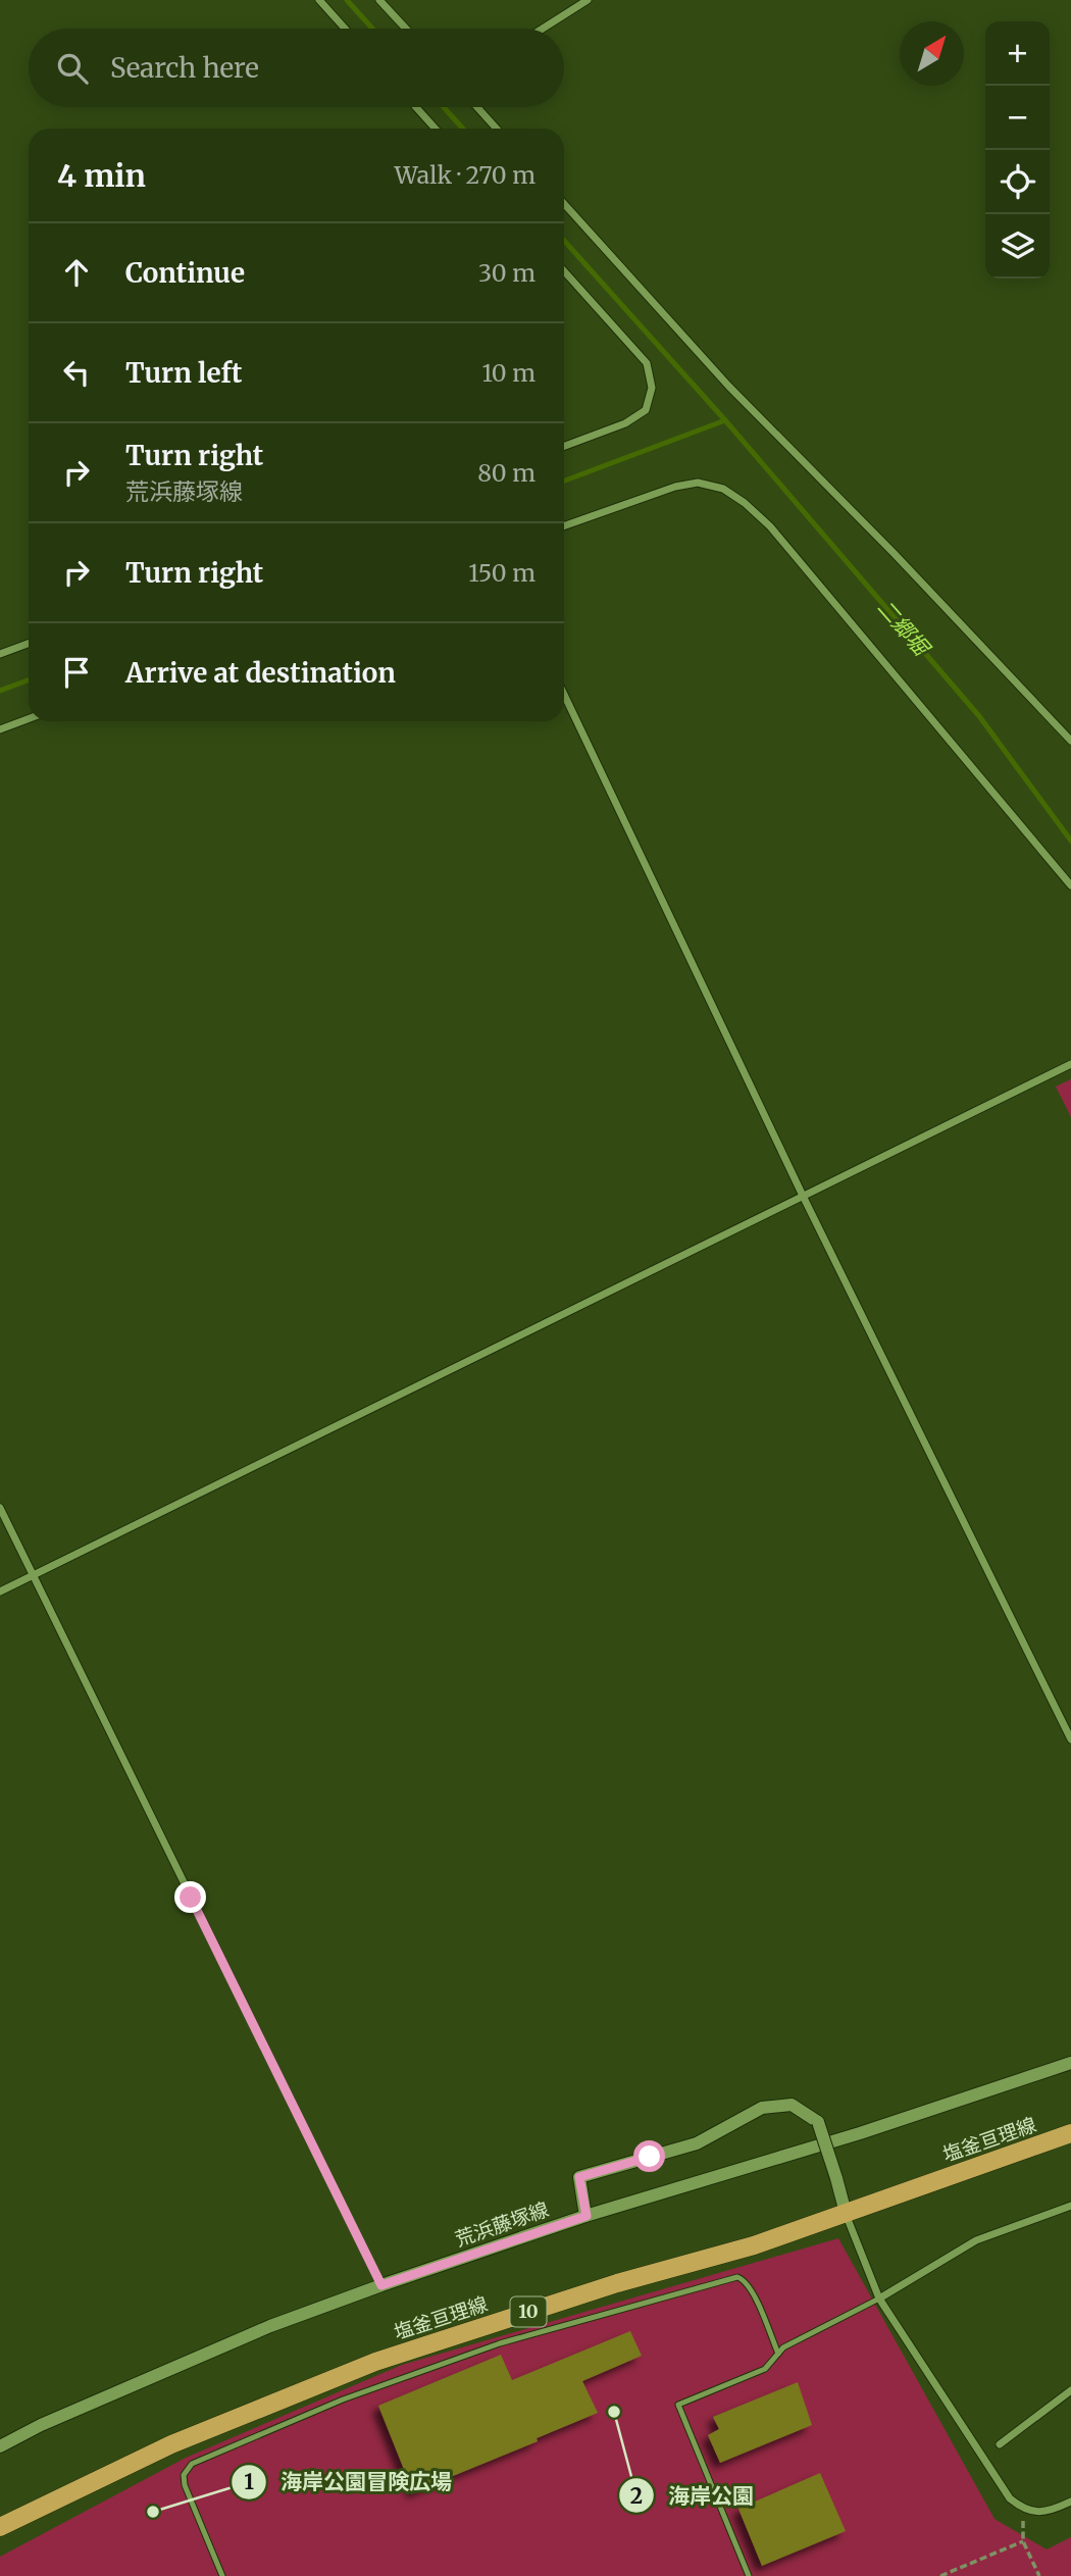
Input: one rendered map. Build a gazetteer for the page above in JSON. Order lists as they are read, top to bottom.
{
  "streets": {
    "main road": ["塩釜亘理線", "10"],
    "street": ["荒浜藤塚線"]
  },
  "water": ["二郷堀"],
  "places": ["海岸公園", "海岸公園冒険広場"],
  "north": "top right",
  "page": {
    "map_buttons": ["+", "−"],
    "search": "Search here",
    "heading": ["4 min", "Walk · 270 m"],
    "list": [
      ["Continue", "30 m"],
      ["Turn left", "10 m"],
      ["Turn right", "荒浜藤塚線", "80 m"],
      ["Turn right", "150 m"],
      "Arrive at destination"
    ]
  }
}
